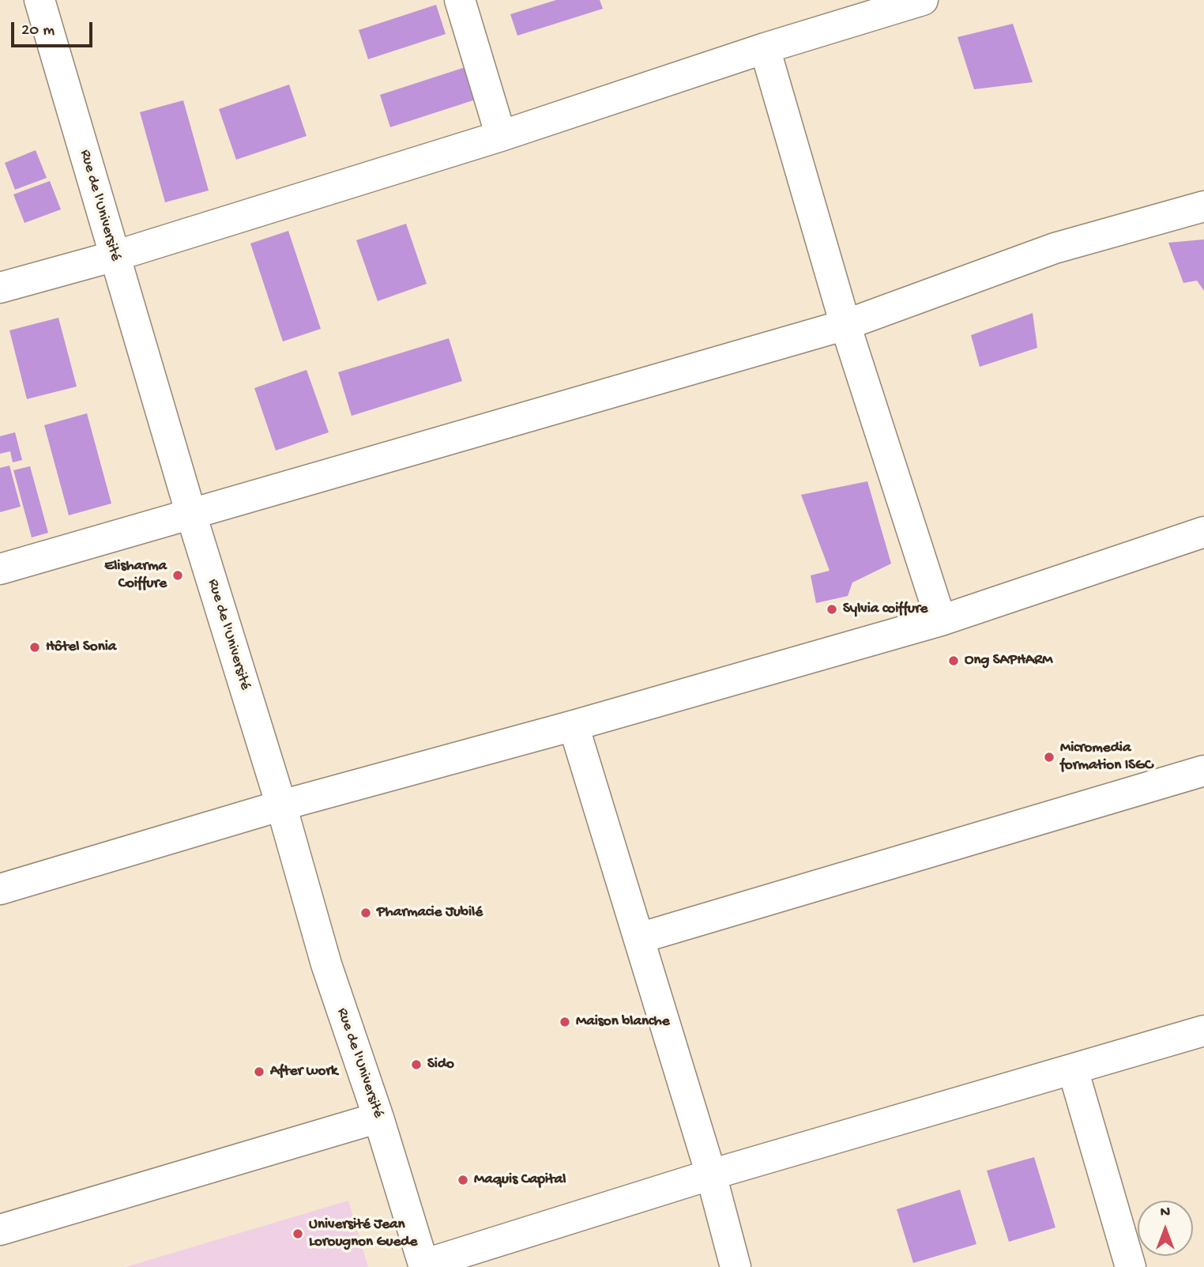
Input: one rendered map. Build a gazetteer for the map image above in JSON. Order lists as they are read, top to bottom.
{
  "streets": {
    "street": ["Rue de l'Université"]
  },
  "places": [
    "Elisharma Coiffure",
    "Sylvia coiffure",
    "Hôtel Sonia",
    "Ong SAPHARM",
    "Micromedia formation ISGC",
    "Pharmacie Jubilé",
    "Maison blanche",
    "Sido",
    "After work",
    "Maquis Capital",
    "Université Jean Lorougnon Guede"
  ],
  "scale_bar": "20 m",
  "north": "top"
}
